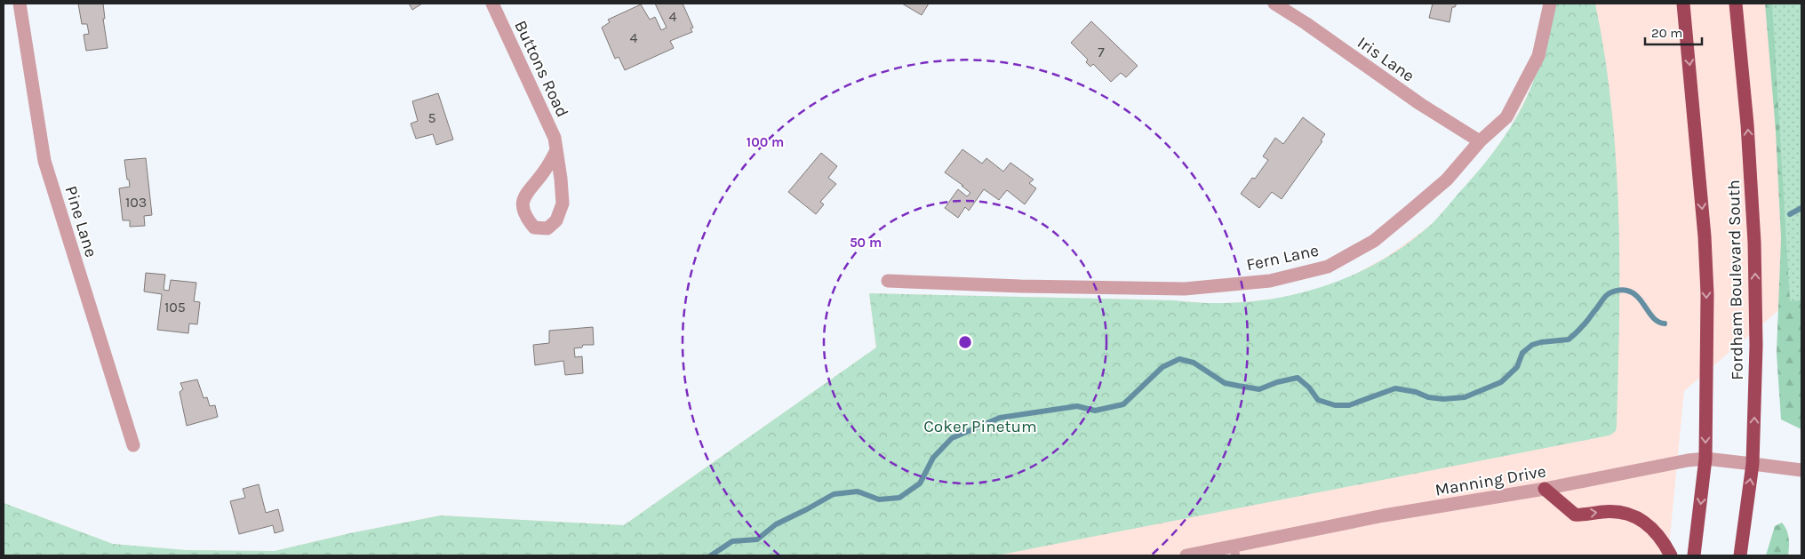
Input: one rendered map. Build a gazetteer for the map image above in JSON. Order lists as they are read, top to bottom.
{
  "streets": {
    "highway": ["Fordham Boulevard South"],
    "street": [
      "Iris Lane",
      "Buttons Road",
      "Pine Lane",
      "Fern Lane",
      "Manning Drive"
    ]
  },
  "crossings": [
    ["Iris Lane", "Fern Lane"],
    ["Fordham Boulevard South", "Manning Drive"]
  ],
  "parks": ["Coker Pinetum"],
  "house_numbers": [
    "4",
    "4",
    "7",
    "5",
    "103",
    "105"
  ],
  "scale_bar": "20 m",
  "rings": ["100 m", "50 m"]
}
